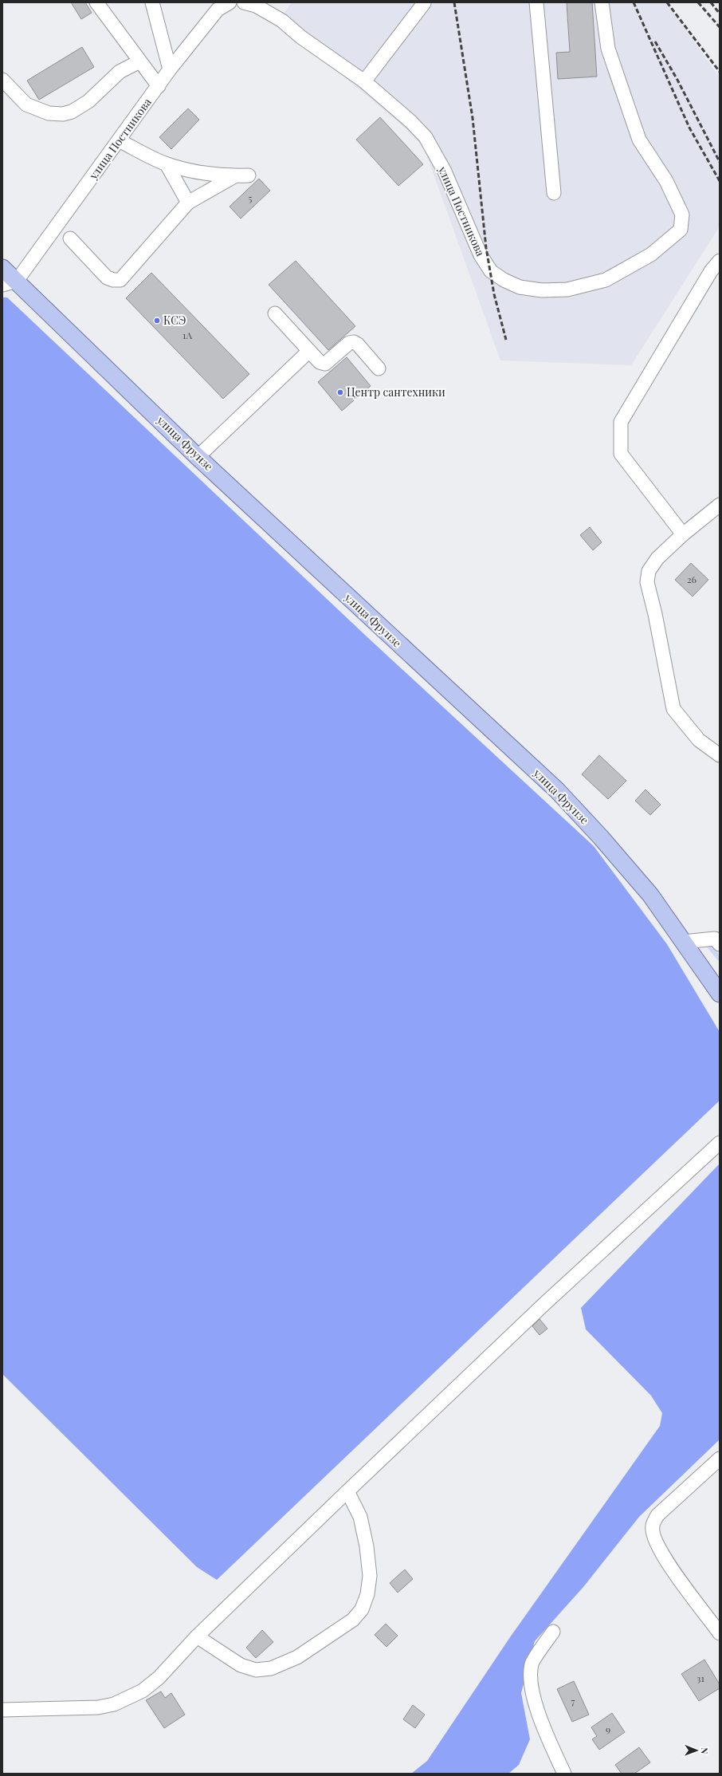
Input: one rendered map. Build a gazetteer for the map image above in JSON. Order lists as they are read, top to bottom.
{
  "streets": {
    "main road": ["улица Фрунзе"],
    "lane": ["улица Постникова"]
  },
  "crossings": [
    ["улица Постникова", "улица Фрунзе"]
  ],
  "places": ["КСЭ", "Центр сантехники"],
  "house_numbers": [
    "5",
    "1А",
    "26",
    "31",
    "7",
    "9"
  ],
  "north": "right"
}
